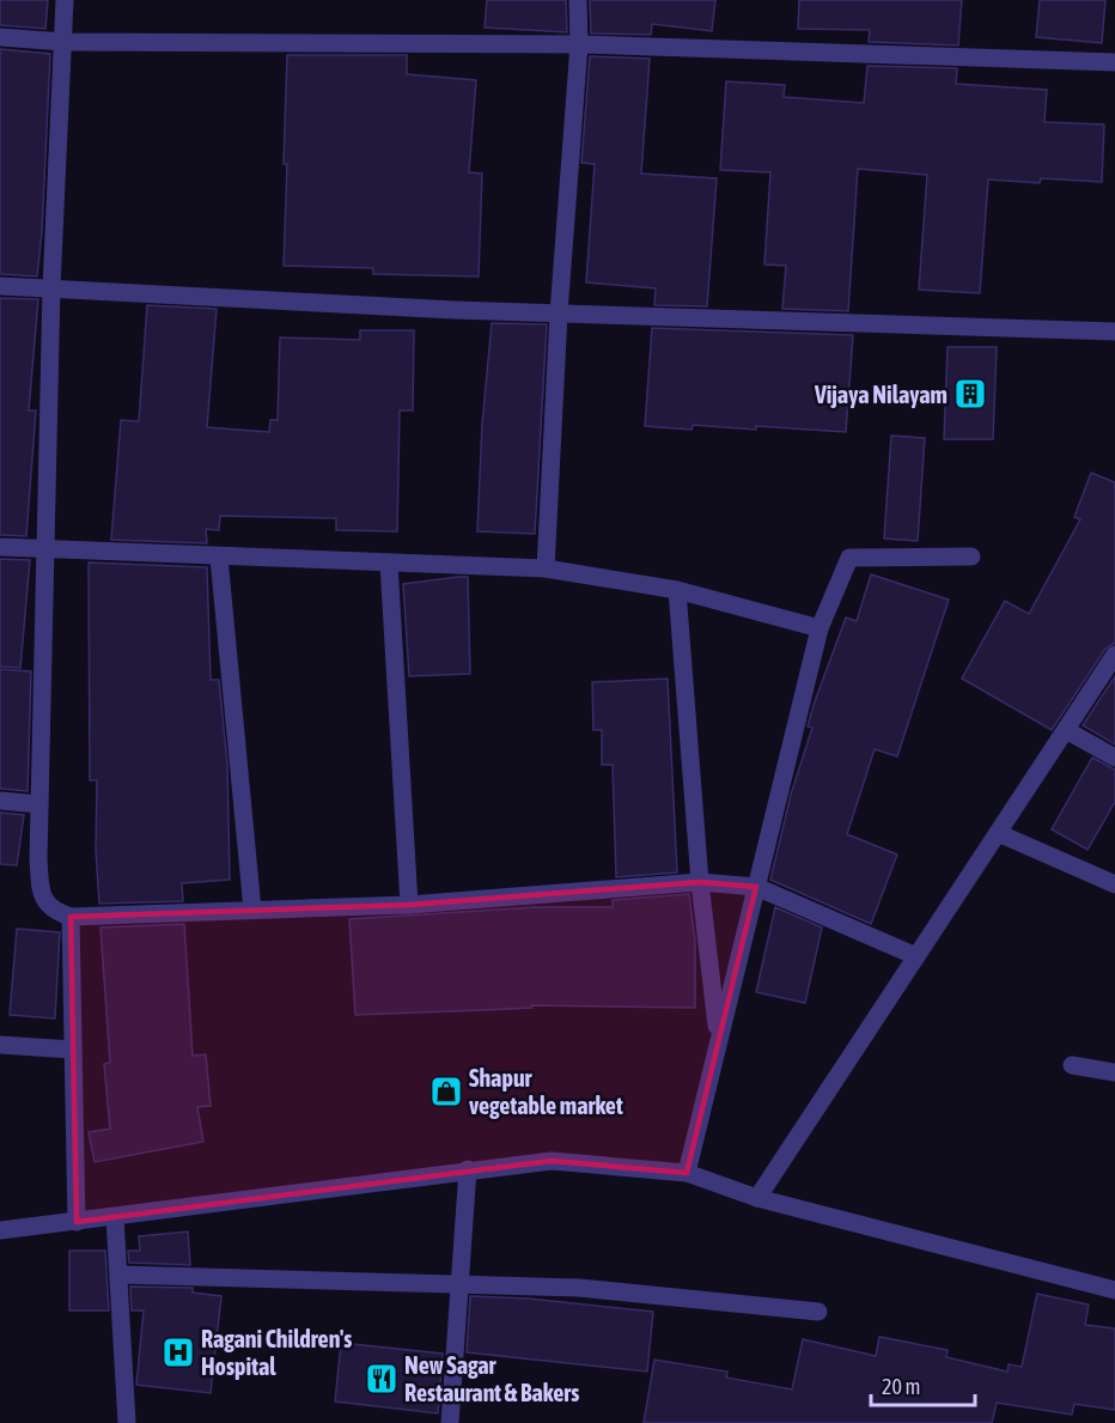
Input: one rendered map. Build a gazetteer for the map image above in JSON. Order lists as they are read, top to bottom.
{
  "places": {
    "building": ["Vijaya Nilayam"],
    "shop": ["Shapur vegetable market"],
    "hospital": ["Ragani Children's Hospital"],
    "restaurant": ["New Sagar Restaurant & Bakers"]
  },
  "scale_bar": "20 m"
}
